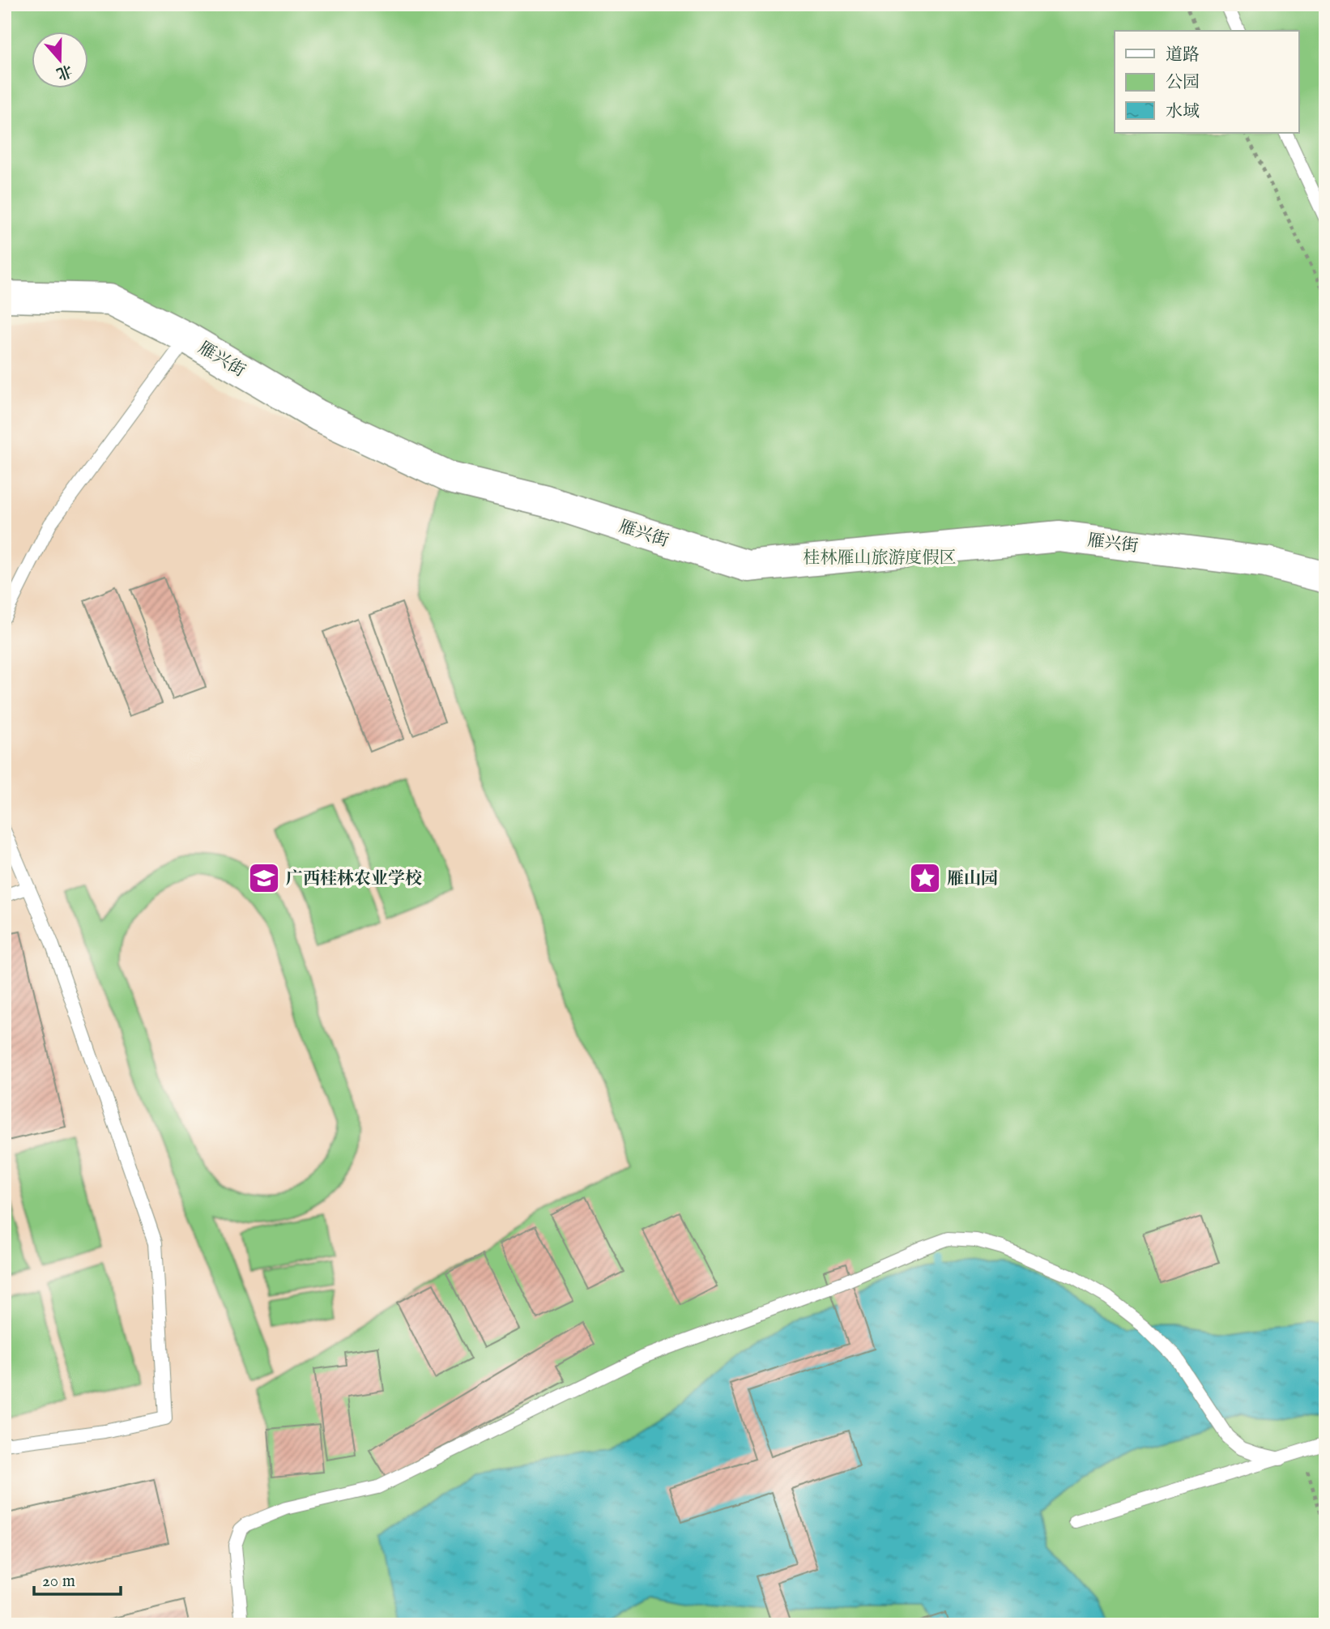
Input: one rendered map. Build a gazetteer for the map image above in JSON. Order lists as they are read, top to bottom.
{
  "streets": {
    "street": ["雁兴街"]
  },
  "parks": ["桂林雁山旅游度假区"],
  "places": {
    "school or university": ["广西桂林农业学校"],
    "place": ["雁山园"]
  },
  "legend": ["道路", "公园", "水域"],
  "scale_bar": "20 m",
  "north": "bottom"
}
